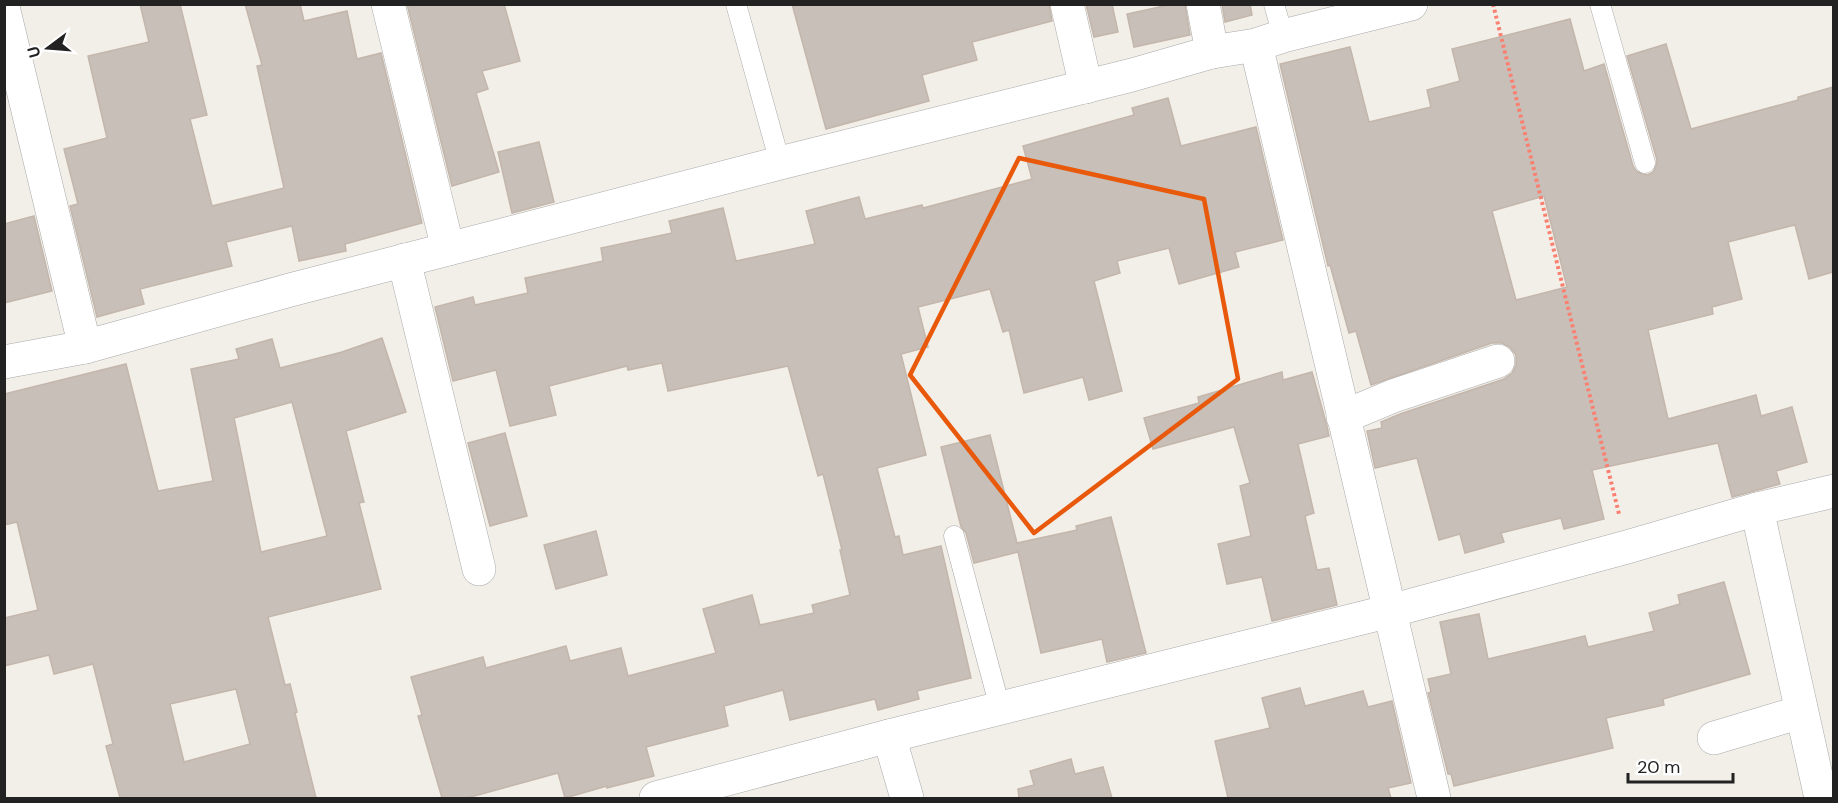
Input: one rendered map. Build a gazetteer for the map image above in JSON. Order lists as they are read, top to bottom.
{
  "scale_bar": "20 m",
  "north": "left"
}
